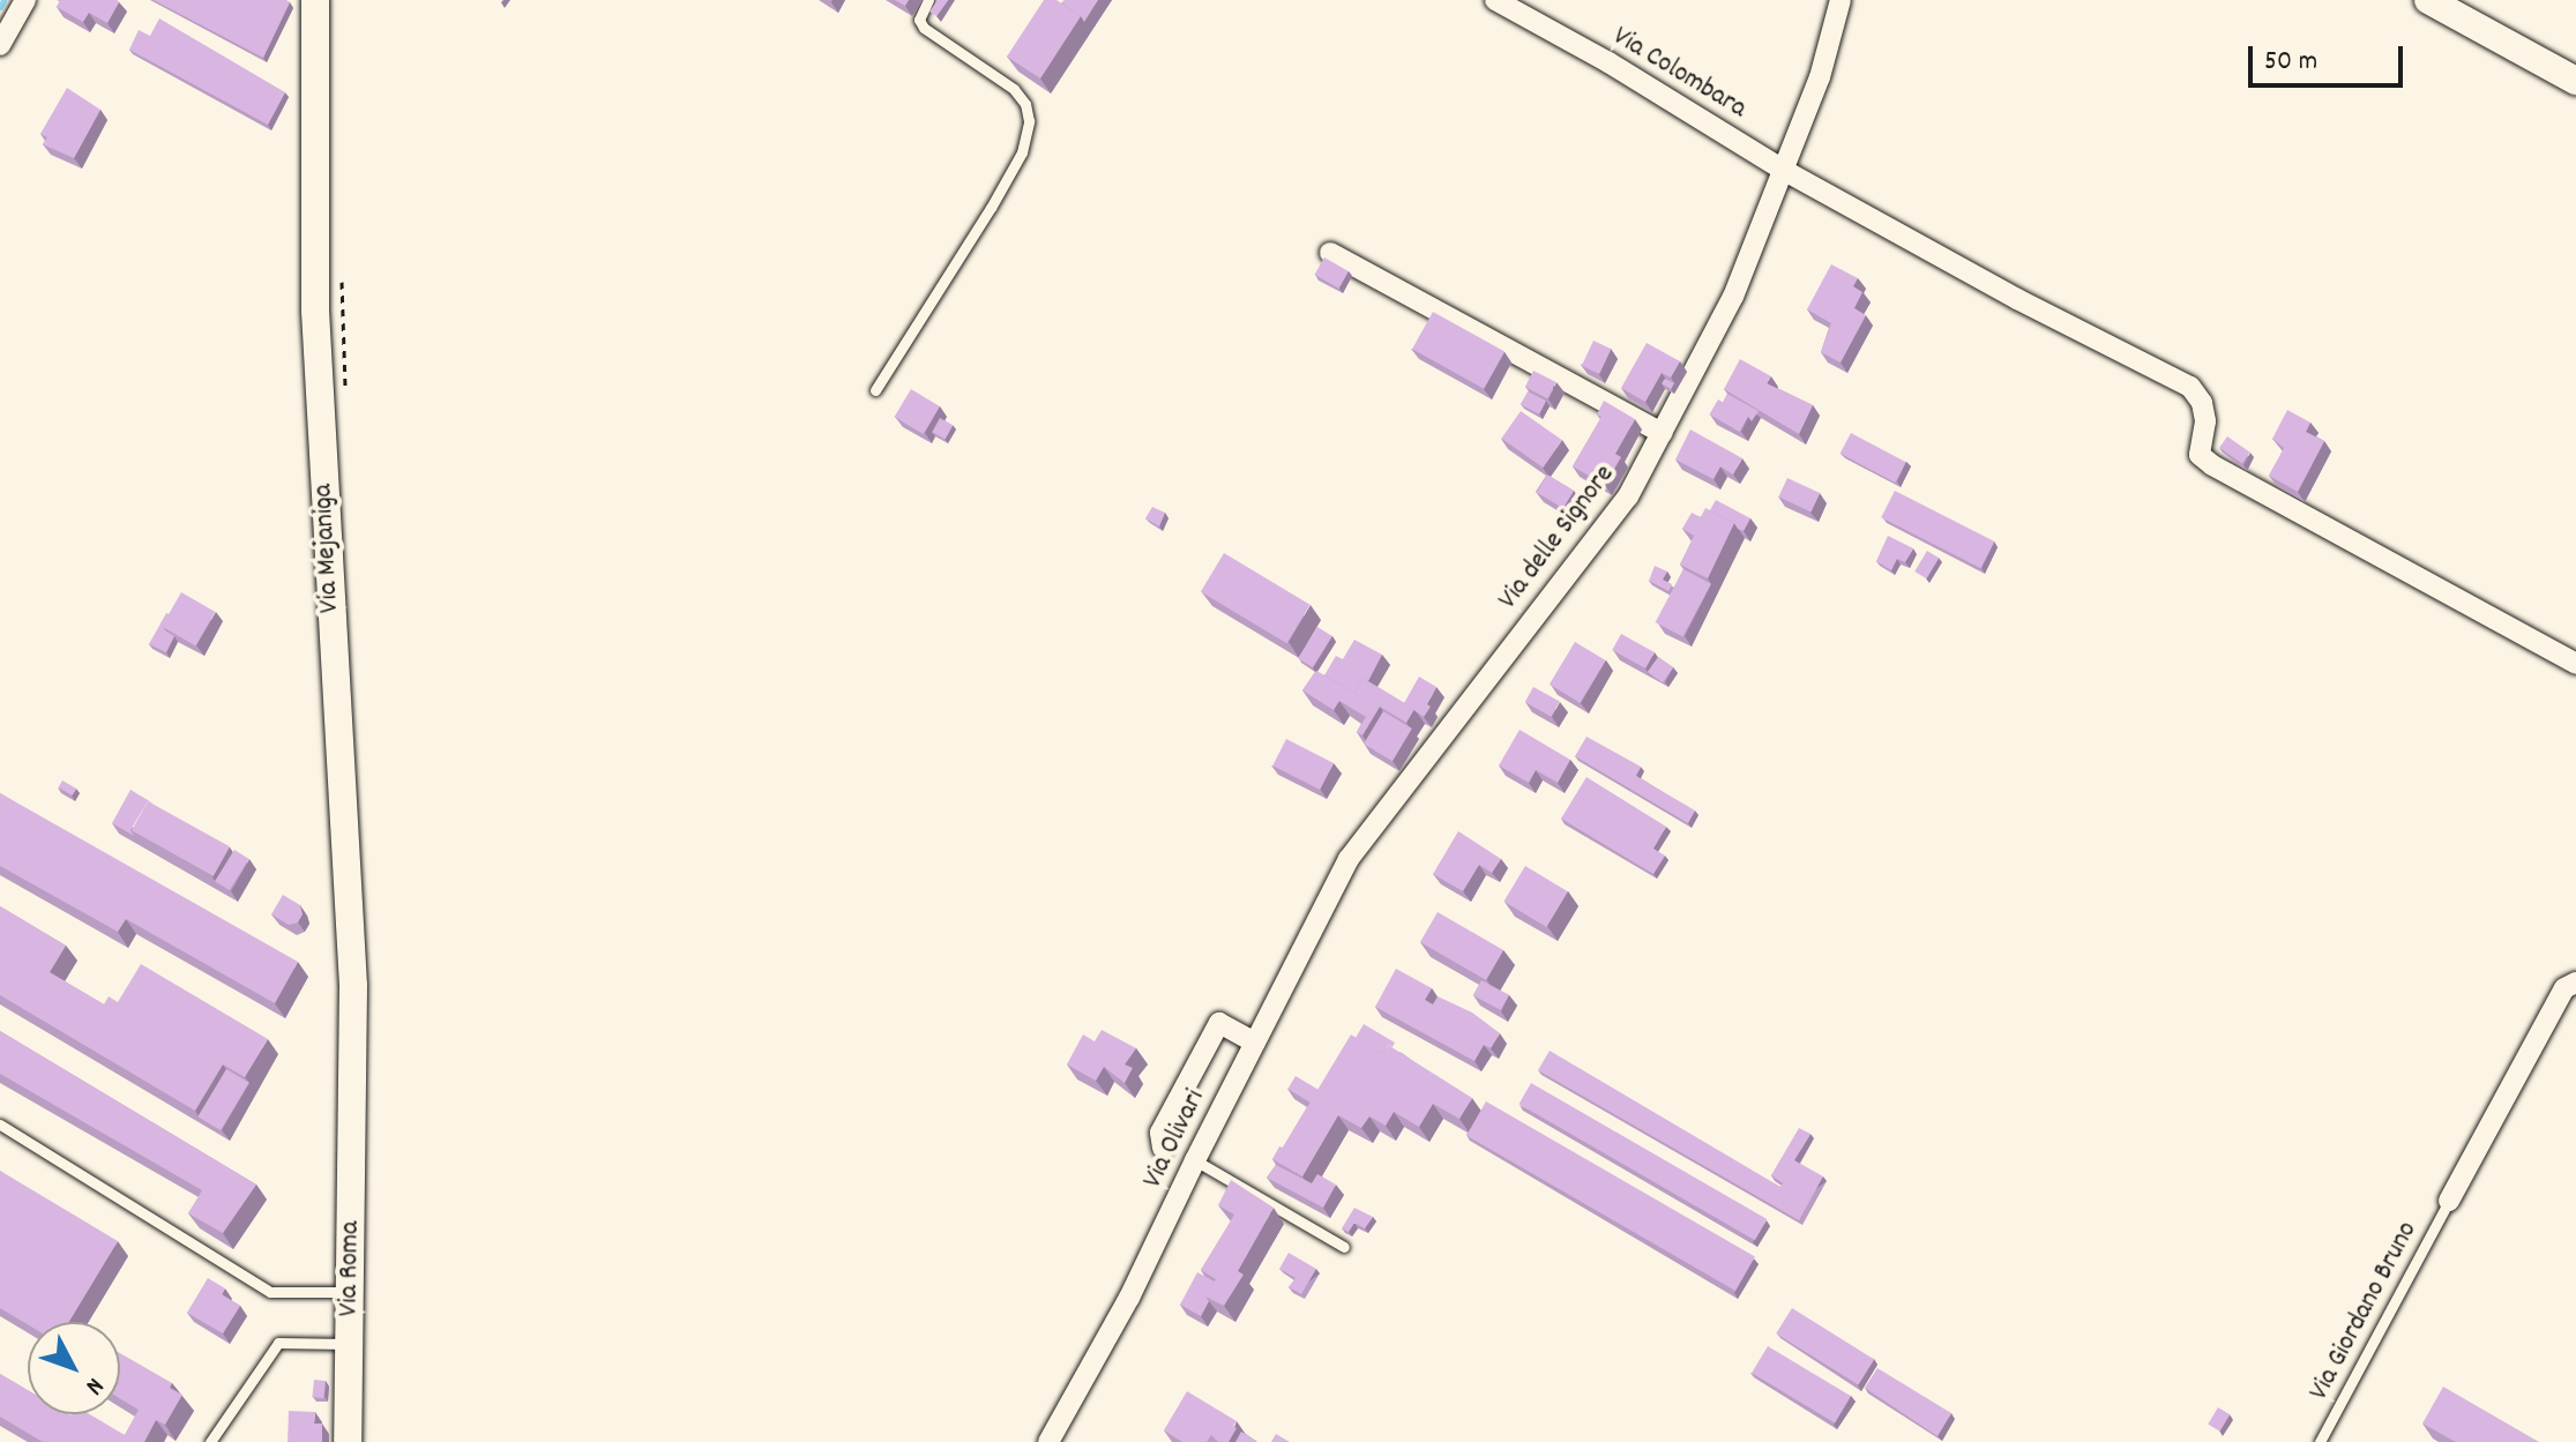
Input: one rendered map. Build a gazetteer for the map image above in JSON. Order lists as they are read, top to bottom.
{
  "streets": {
    "main road": ["Via Mejaniga", "Via Roma"],
    "street": ["Via Colombara", "Via delle Signore", "Via Olivari"],
    "lane": ["Via Giordano Bruno"]
  },
  "crossings": [
    ["Via Colombara", "Via delle Signore"],
    ["Via delle Signore", "Via Olivari"],
    ["Via Mejaniga", "Via Roma"]
  ],
  "scale_bar": "50 m",
  "north": "bottom right"
}
